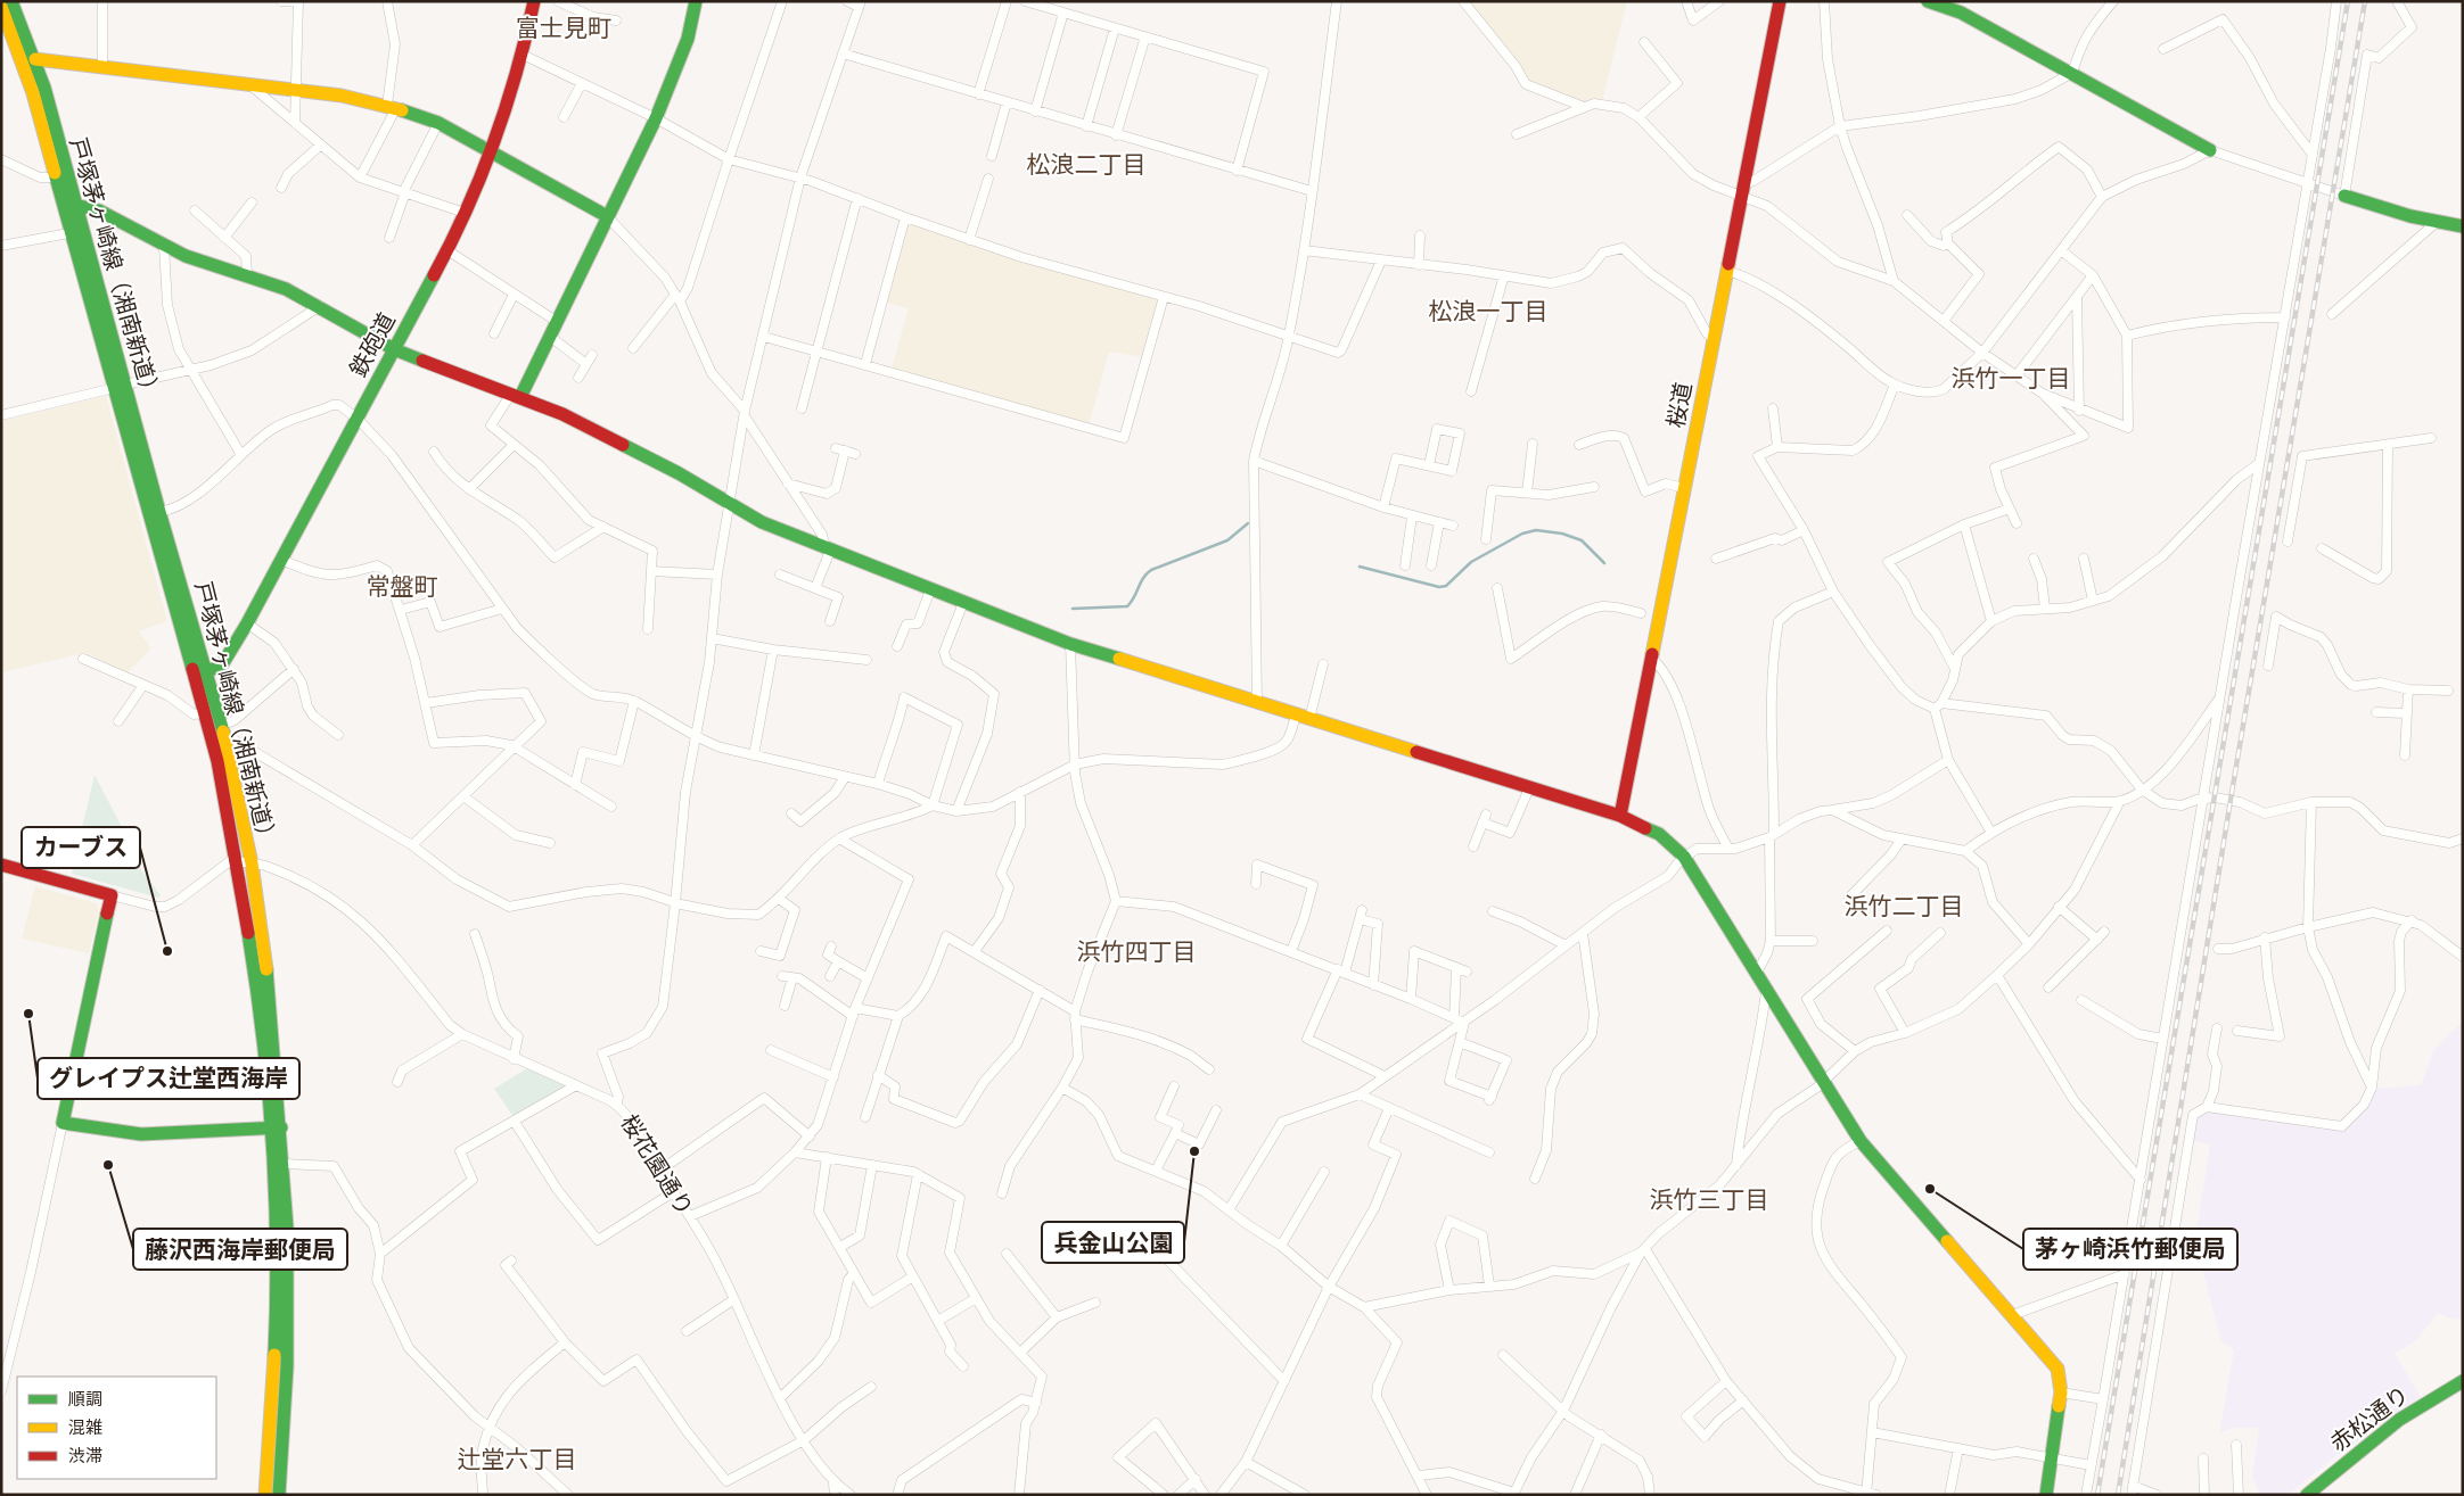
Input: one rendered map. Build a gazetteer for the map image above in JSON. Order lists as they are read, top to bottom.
{
  "streets": {
    "street": [
      "戸塚茅ヶ崎線（湘南新道）",
      "鉄砲道",
      "桜道",
      "桜花園通り",
      "赤松通り"
    ]
  },
  "crossings": [
    ["戸塚茅ヶ崎線（湘南新道）", "鉄砲道"],
    ["戸塚茅ヶ崎線（湘南新道）", "桜花園通り"]
  ],
  "districts": [
    "富士見町",
    "松浪二丁目",
    "松浪一丁目",
    "浜竹一丁目",
    "常盤町",
    "浜竹二丁目",
    "浜竹四丁目",
    "浜竹三丁目",
    "辻堂六丁目"
  ],
  "places": [
    "カーブス",
    "グレイプス辻堂西海岸",
    "兵金山公園",
    "藤沢西海岸郵便局",
    "茅ヶ崎浜竹郵便局"
  ],
  "legend": ["順調", "混雑", "渋滞"]
}
